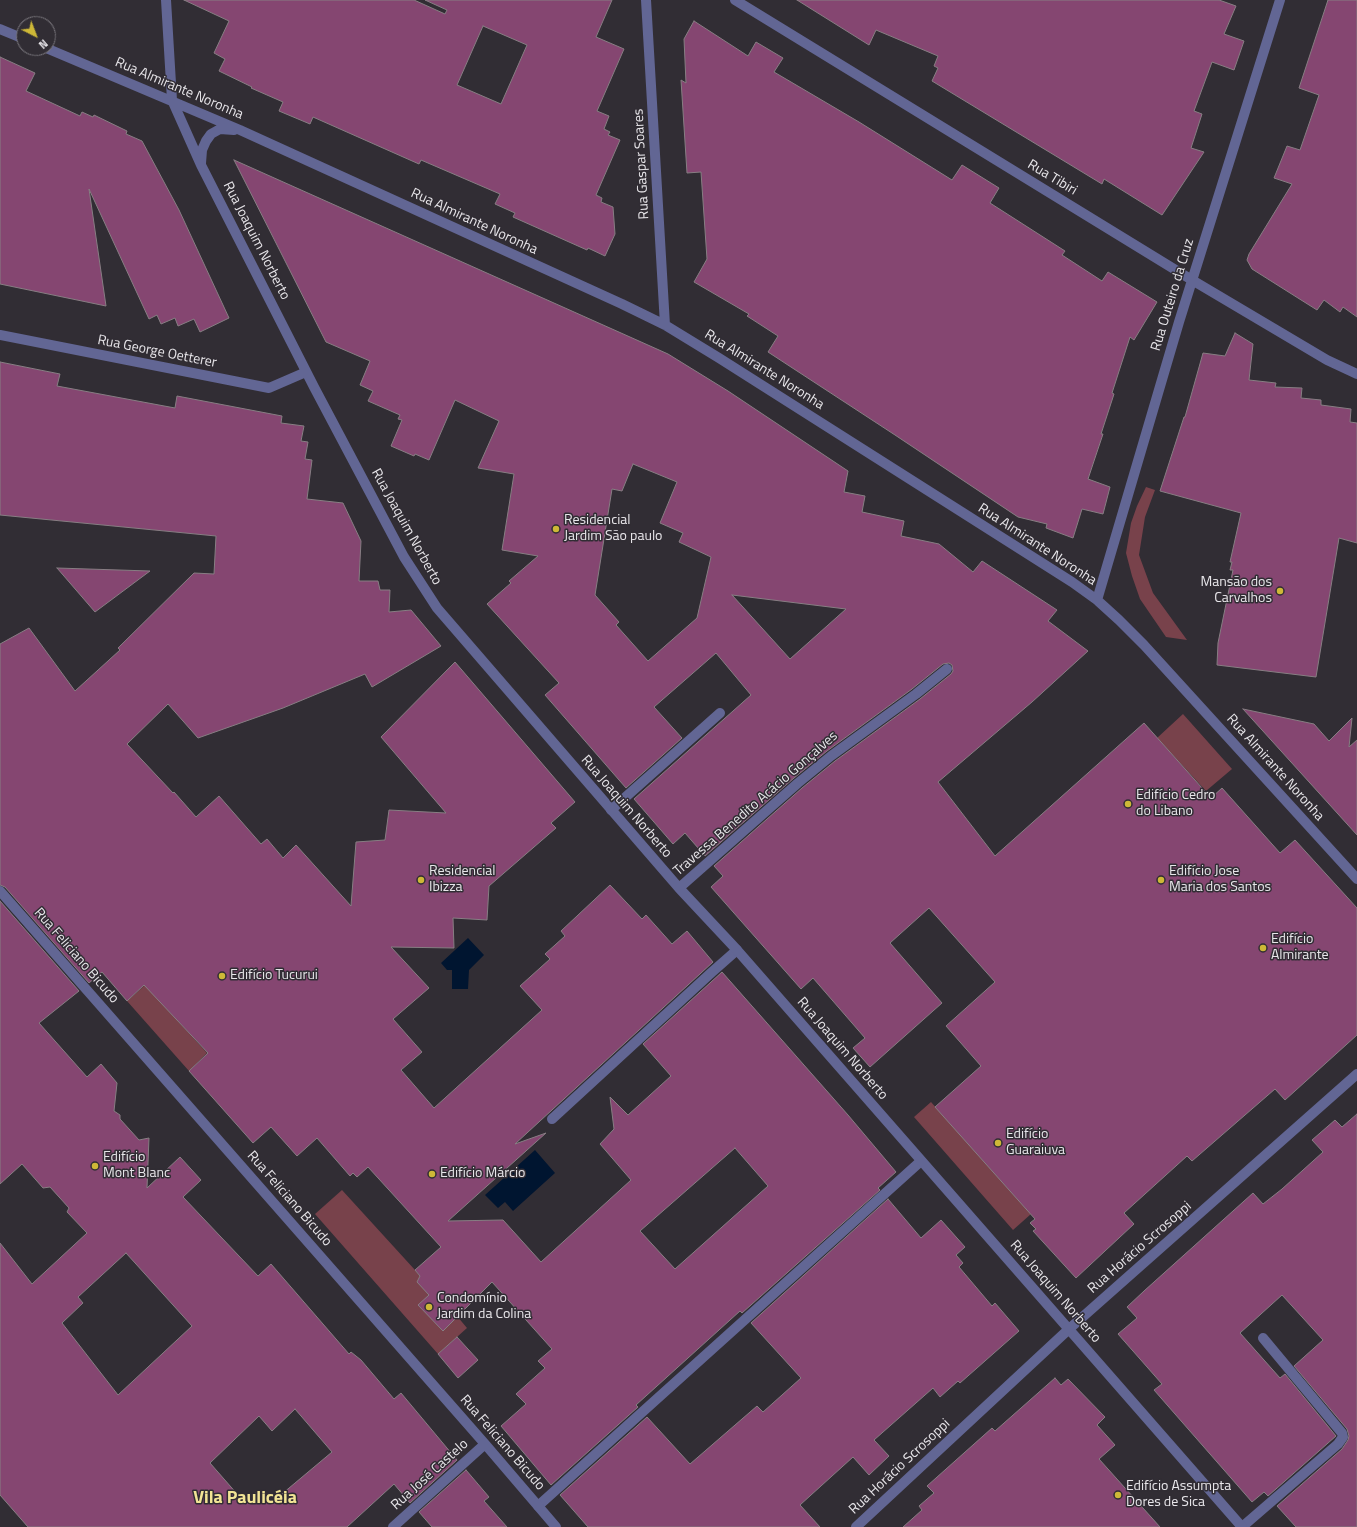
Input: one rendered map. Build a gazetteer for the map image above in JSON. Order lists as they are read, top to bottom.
{
  "streets": {
    "street": [
      "Rua Almirante Noronha",
      "Rua Gaspar Soares",
      "Rua Tibiri",
      "Rua Joaquim Norberto",
      "Rua Outeiro da Cruz",
      "Rua George Oetterer",
      "Travessa Benedito Acácio Gonçalves",
      "Rua Feliciano Bicudo",
      "Rua Horácio Scrosoppi",
      "Rua José Castelo"
    ]
  },
  "crossings": [
    ["Rua Almirante Noronha", "Rua Gaspar Soares"],
    ["Rua Almirante Noronha", "Rua Joaquim Norberto"],
    ["Rua Almirante Noronha", "Rua Outeiro da Cruz"],
    ["Rua Tibiri", "Rua Outeiro da Cruz"],
    ["Rua Joaquim Norberto", "Rua George Oetterer"],
    ["Rua Joaquim Norberto", "Travessa Benedito Acácio Gonçalves"],
    ["Rua Joaquim Norberto", "Rua Horácio Scrosoppi"],
    ["Rua Feliciano Bicudo", "Rua José Castelo"]
  ],
  "districts": ["Vila Paulicéia"],
  "places": [
    "Residencial Jardim São paulo",
    "Mansão dos Carvalhos",
    "Edifício Cedro do Libano",
    "Residencial Ibizza",
    "Edifício Jose Maria dos Santos",
    "Edifício Almirante",
    "Edifício Tucurui",
    "Edifício Guaraiuva",
    "Edifício Mont Blanc",
    "Edifício Márcio",
    "Condomínio Jardim da Colina",
    "Edifício Assumpta Dores de Sica"
  ],
  "north": "bottom right"
}
